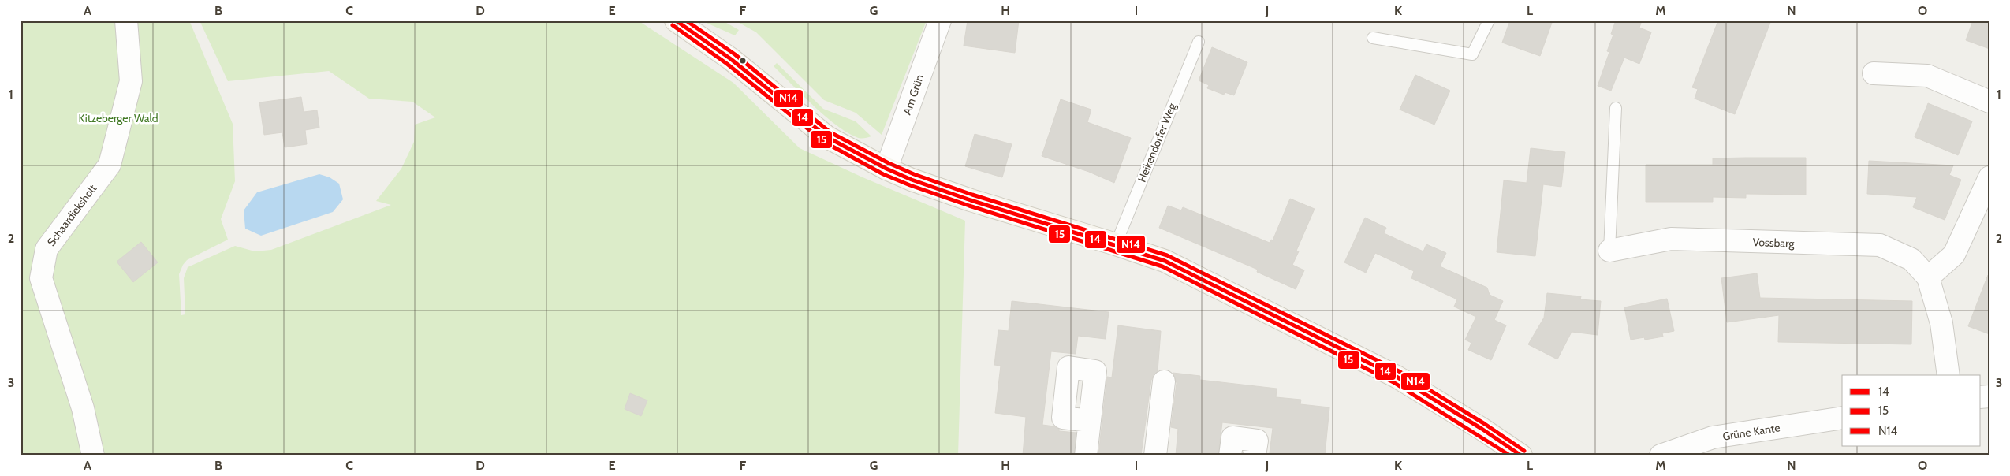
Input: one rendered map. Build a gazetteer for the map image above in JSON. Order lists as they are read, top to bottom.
{
  "streets": {
    "street": [
      "Am Grün",
      "Schaardieksholt",
      "Vossbarg",
      "Grüne Kante"
    ],
    "lane": ["Heikendorfer Weg"]
  },
  "parks": ["Kitzeberger Wald"],
  "lines": ["transit line 14", "transit line N14", "transit line 15"],
  "legend": ["14", "15", "N14"],
  "grid": {
    "columns": [
      "A",
      "B",
      "C",
      "D",
      "E",
      "F",
      "G",
      "H",
      "I",
      "J",
      "K",
      "L",
      "M",
      "N",
      "O"
    ],
    "rows": ["1", "2", "3"]
  }
}
